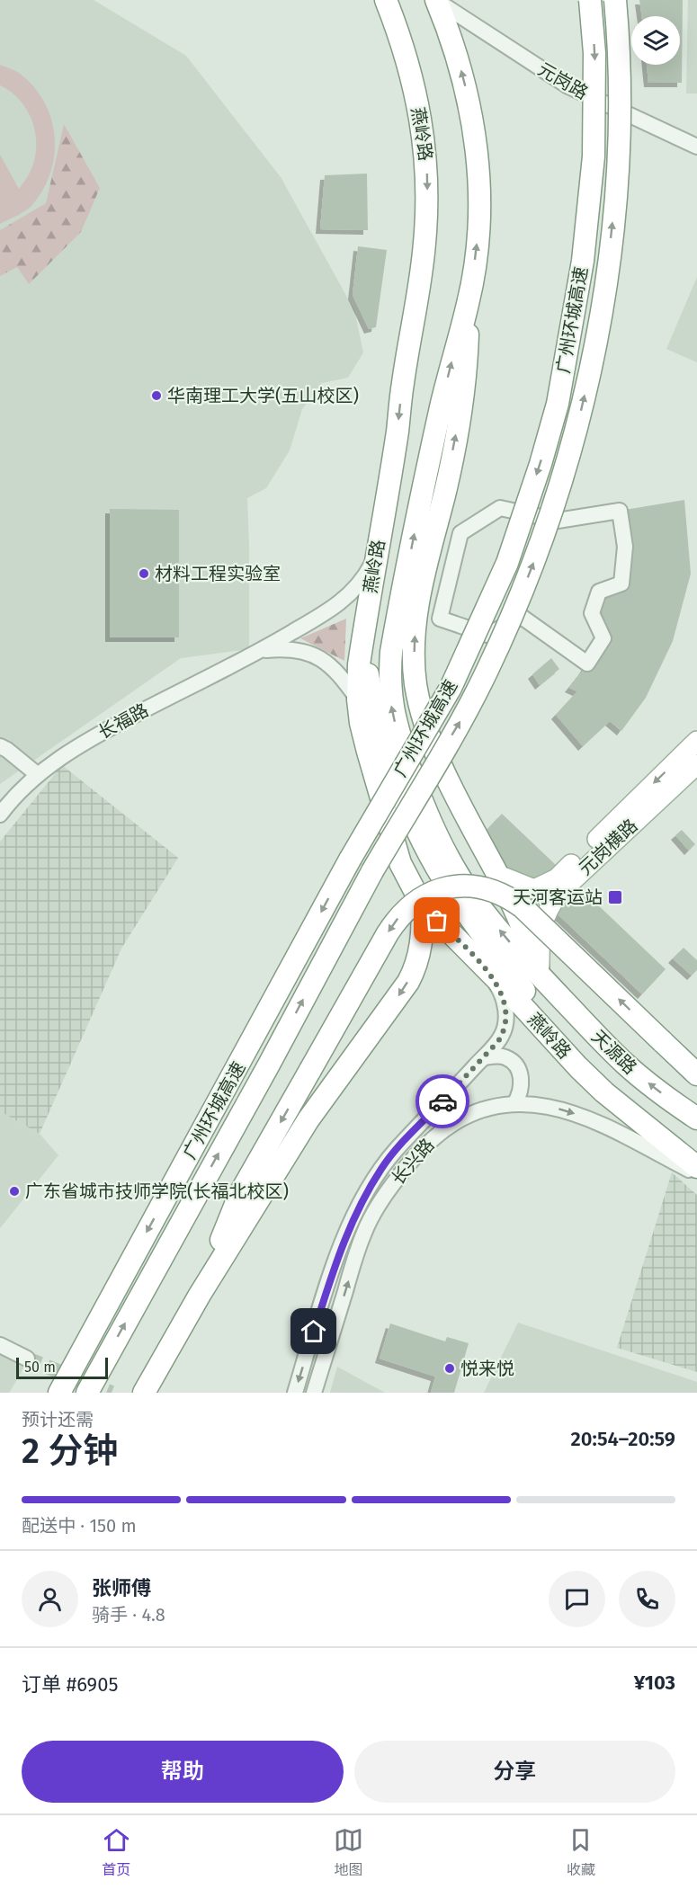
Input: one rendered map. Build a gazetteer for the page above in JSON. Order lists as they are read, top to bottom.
{
  "streets": {
    "highway": ["燕岭路", "广州环城高速", "天源路"],
    "main road": ["元岗横路"],
    "street": ["元岗路", "长福路", "长兴路"]
  },
  "crossings": [
    ["元岗路", "燕岭路"],
    ["燕岭路", "长福路"],
    ["燕岭路", "元岗横路"],
    ["燕岭路", "天源路"],
    ["燕岭路", "长兴路"],
    ["元岗横路", "天源路"]
  ],
  "places": {
    "other": [
      "华南理工大学(五山校区)",
      "材料工程实验室",
      "广东省城市技师学院(长福北校区)",
      "悦来悦"
    ],
    "transit": ["天河客运站"]
  },
  "scale_bar": "50 m",
  "page": {
    "scale": "50 m",
    "heading": ["2 分钟", "预计还需", "20:54–20:59"],
    "panel": [
      "张师傅",
      "骑手 · 4.8",
      "订单 #6905",
      "¥103"
    ],
    "bar": "配送中 · 150 m",
    "buttons": ["帮助", "分享"],
    "tabs": ["首页", "地图", "收藏"]
  }
}
